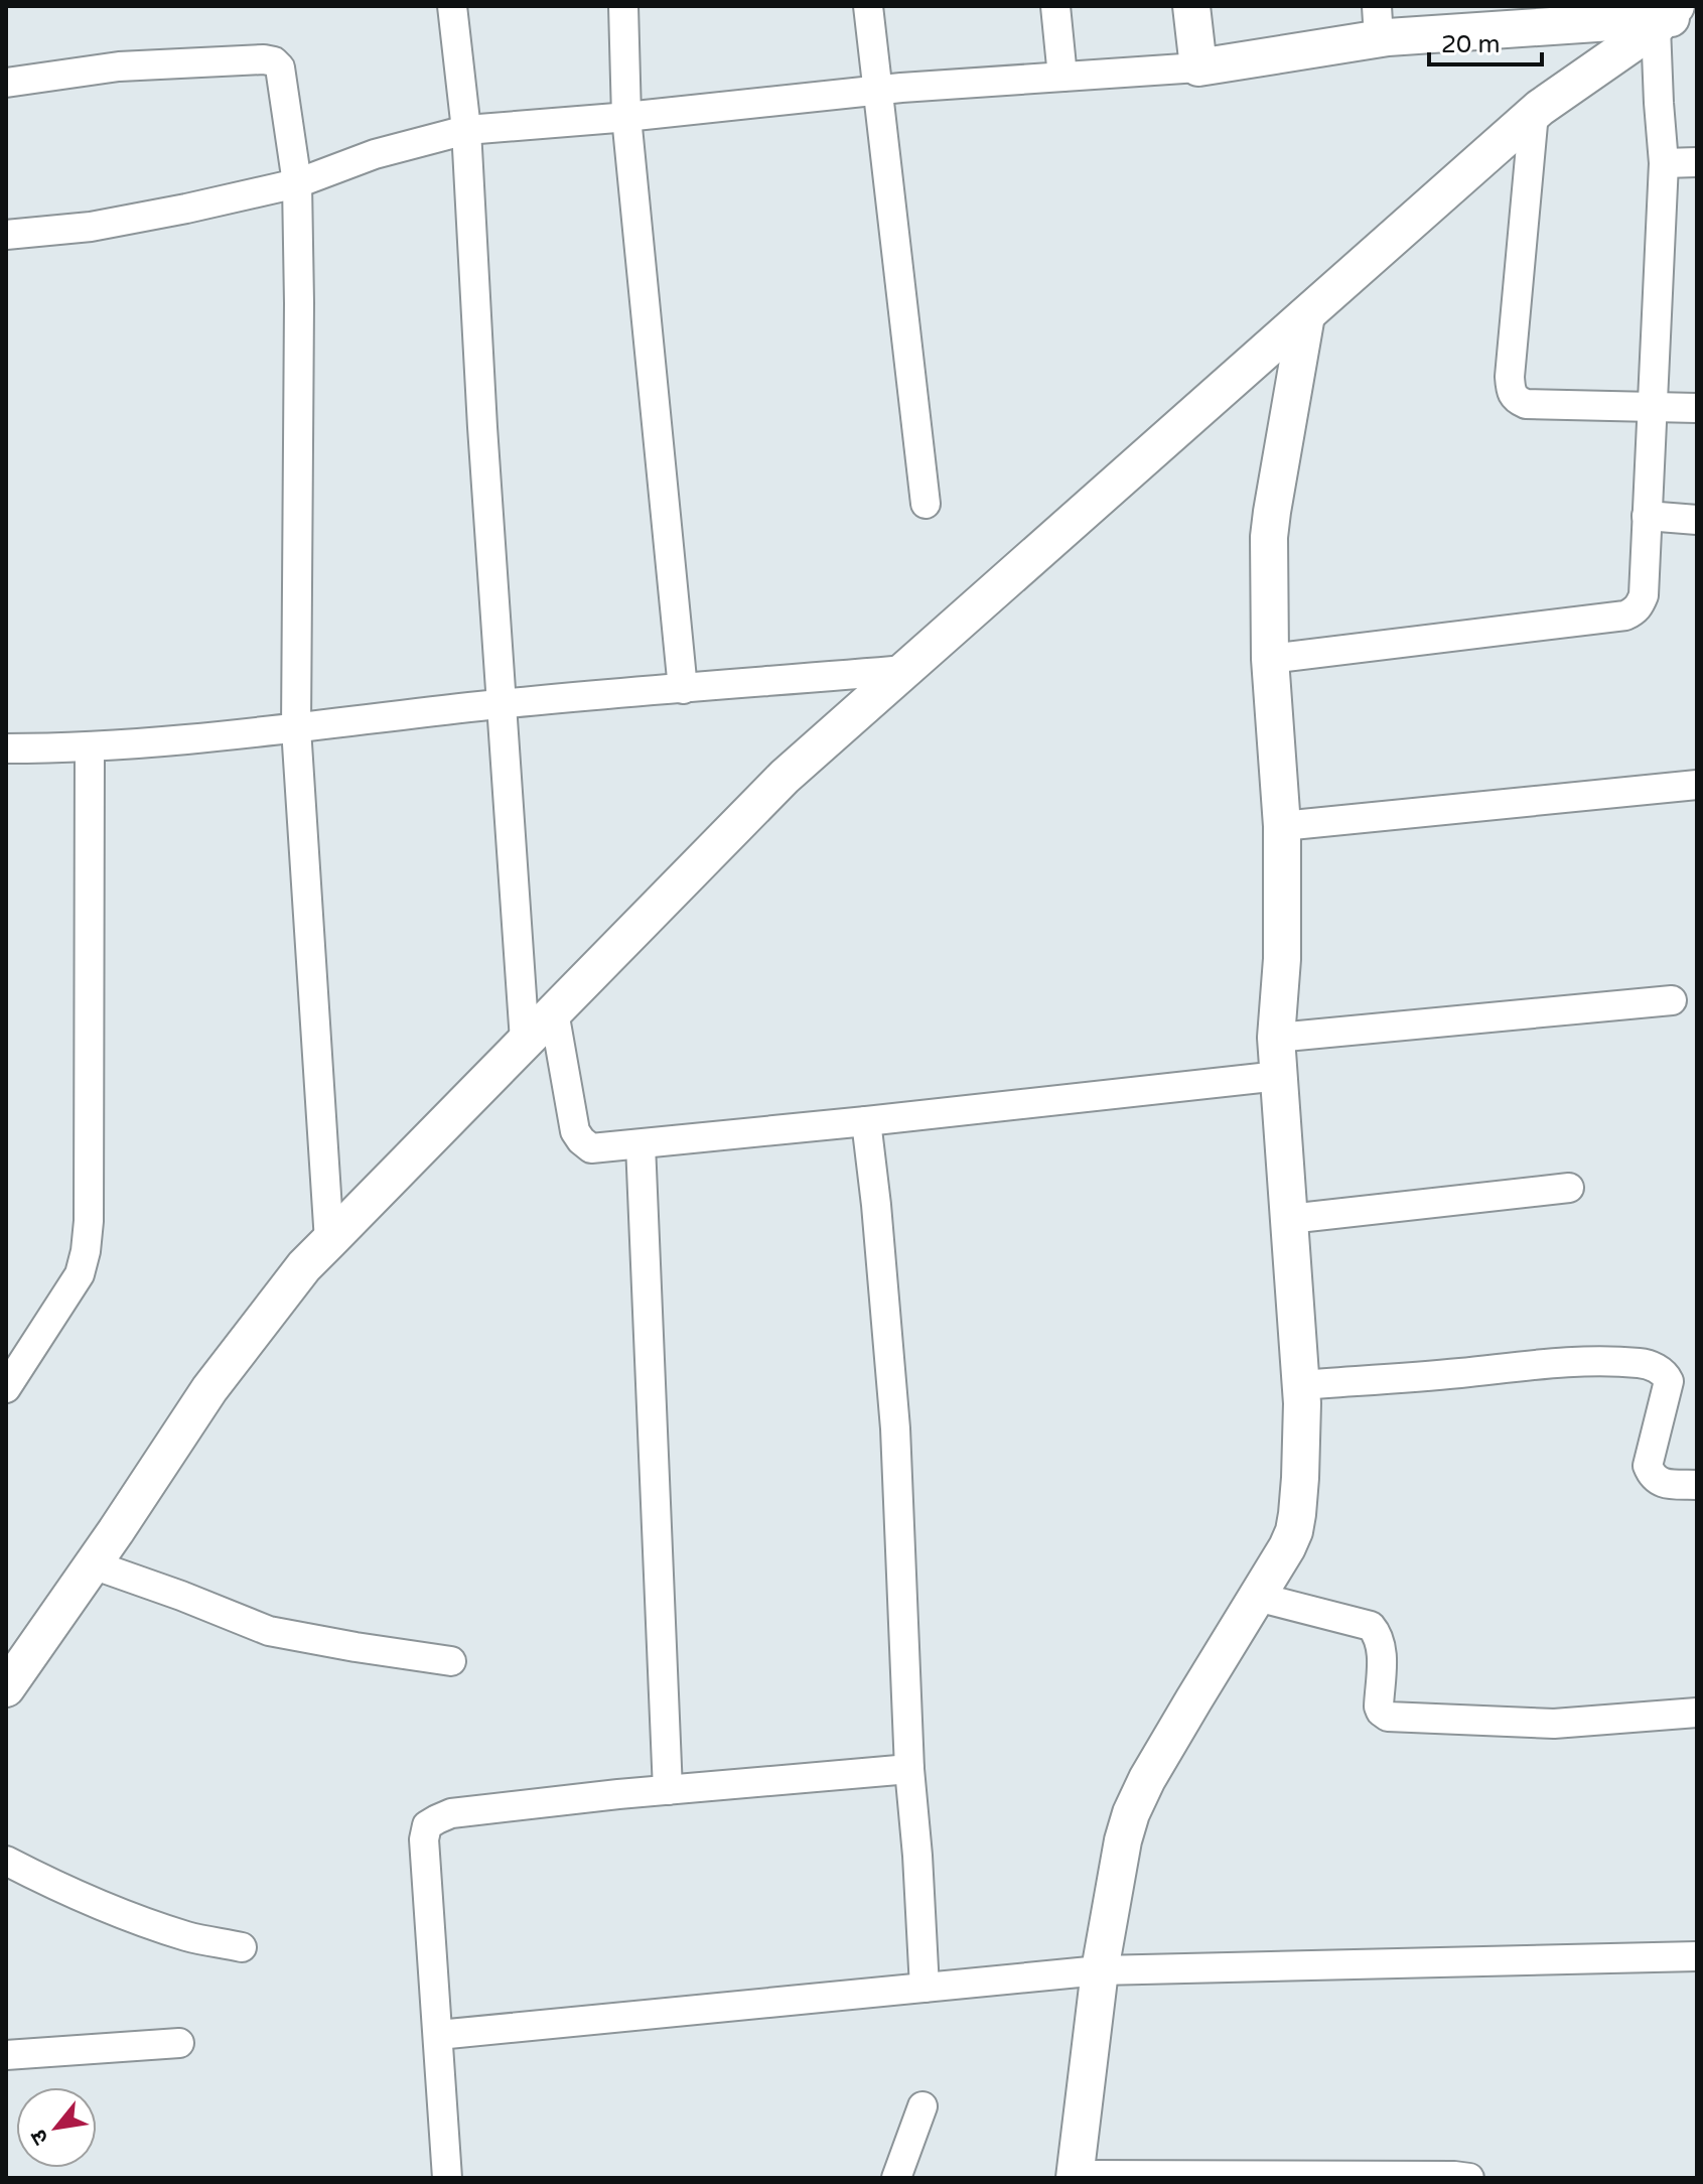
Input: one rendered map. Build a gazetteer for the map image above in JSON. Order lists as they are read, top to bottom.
{
  "scale_bar": "20 m",
  "north": "bottom left"
}
